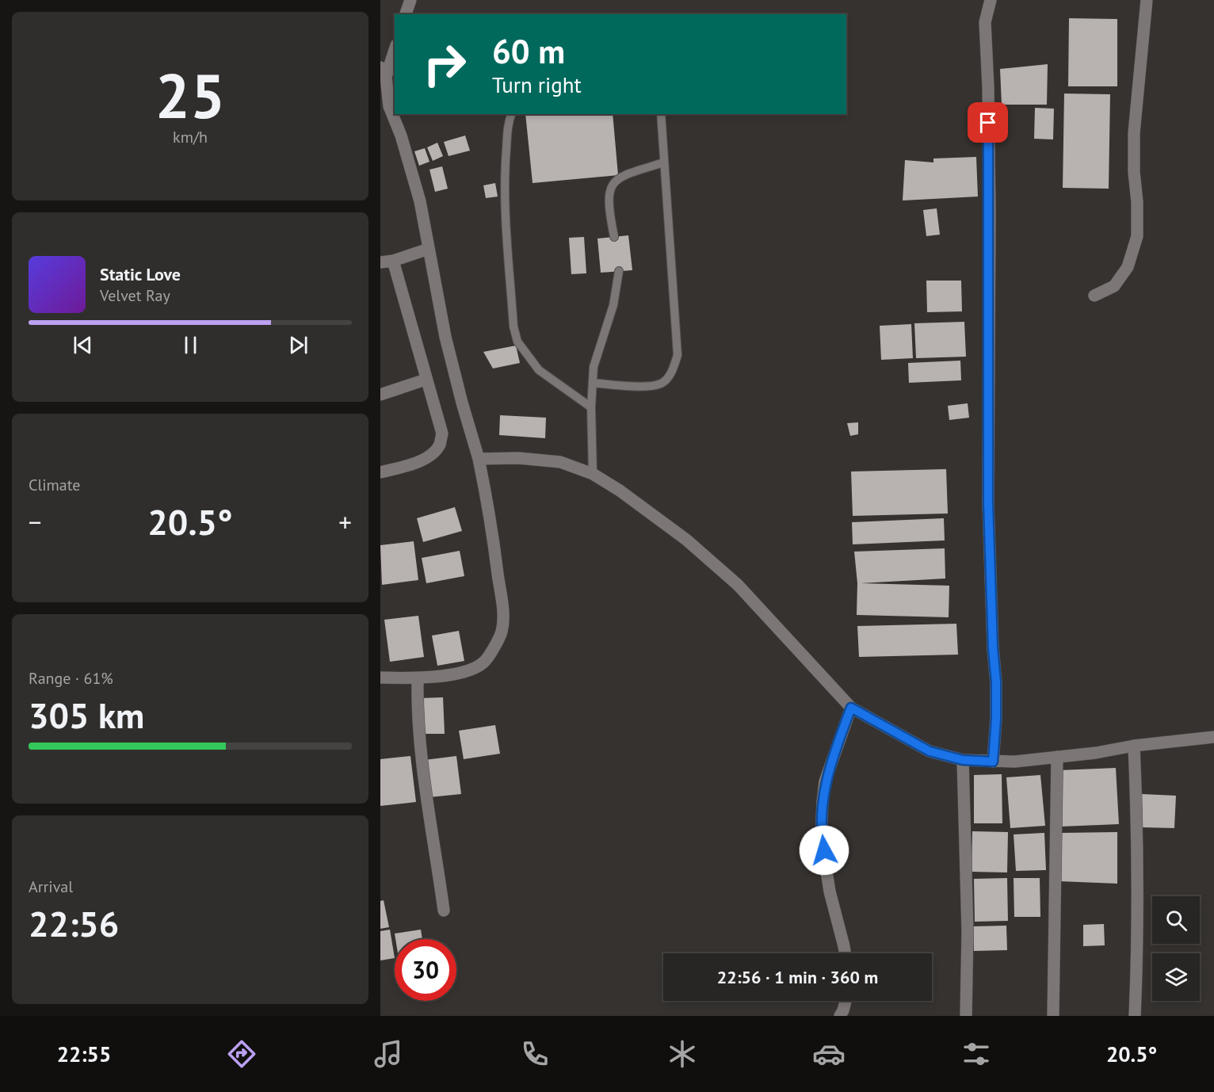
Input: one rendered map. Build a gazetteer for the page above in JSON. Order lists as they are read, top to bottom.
{
  "page": {
    "tile": [
      ["25", "km/h"],
      "Climate",
      ["Range · 61%", "305 km"],
      ["Arrival", "22:56"]
    ],
    "turn": ["60 m", "Turn right"],
    "song": ["Static Love", "Velvet Ray"],
    "heat": ["−", "20.5°", "+"],
    "limit": "30",
    "trip": "22:56 · 1 min · 360 m",
    "tabs": ["22:55", "20.5°"]
  }
}
